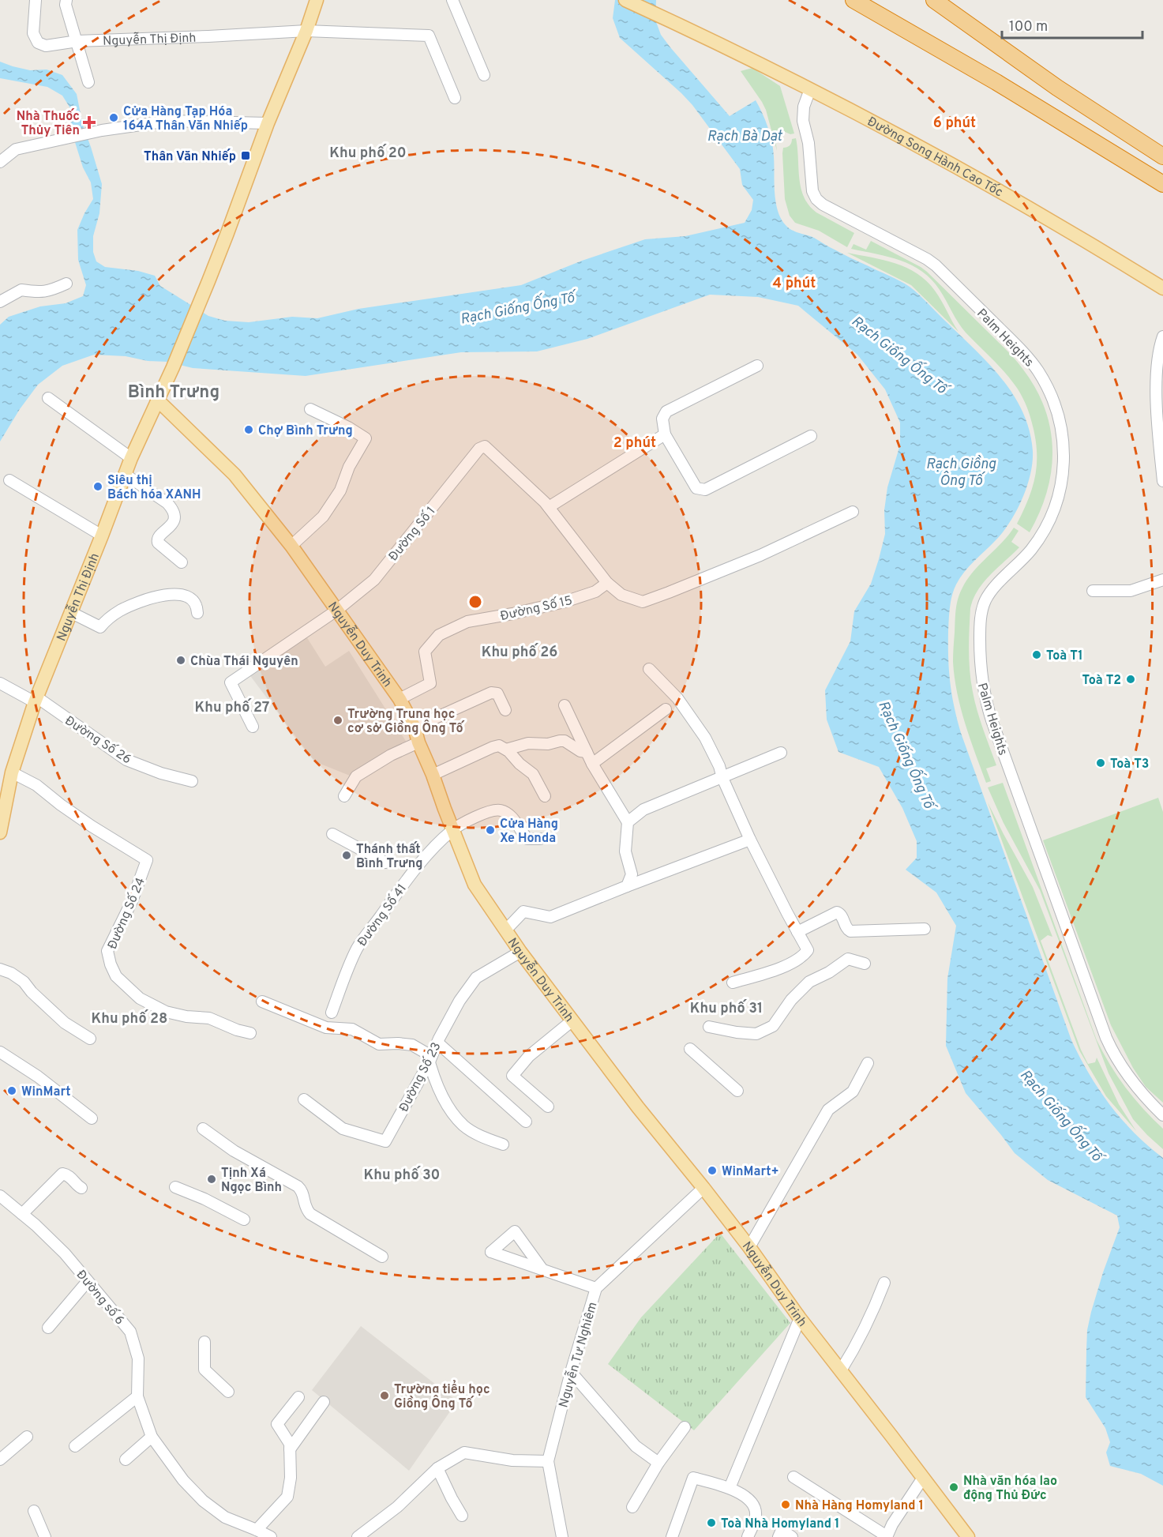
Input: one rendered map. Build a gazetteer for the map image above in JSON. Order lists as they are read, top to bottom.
{
  "streets": {
    "main road": ["Nguyễn Thị Định", "Đường Song Hành Cao Tốc", "Nguyễn Duy Trinh"],
    "street": [
      "Palm Heights",
      "Đường Số 1",
      "Đường Số 15",
      "Đường Số 26",
      "Đường Số 24",
      "Đường Số 41",
      "Đường Số 23",
      "Đường số 6",
      "Nguyễn Tư Nghiêm"
    ]
  },
  "crossings": [
    ["Nguyễn Thị Định", "Nguyễn Duy Trinh"],
    ["Nguyễn Thị Định", "Đường Số 26"],
    ["Nguyễn Thị Định", "Đường Số 24"],
    ["Đường Song Hành Cao Tốc", "Palm Heights"],
    ["Đường Số 1", "Nguyễn Duy Trinh"],
    ["Đường Số 15", "Nguyễn Duy Trinh"],
    ["Nguyễn Duy Trinh", "Đường Số 41"],
    ["Nguyễn Duy Trinh", "Đường Số 23"],
    ["Nguyễn Duy Trinh", "Nguyễn Tư Nghiêm"]
  ],
  "districts": [
    "Khu phố 20",
    "Bình Trưng",
    "Khu phố 26",
    "Khu phố 27",
    "Khu phố 31",
    "Khu phố 28",
    "Khu phố 30"
  ],
  "water": ["Rạch Bà Dạt", "Rạch Giống Ống Tố", "Rạch Giồng Ông Tố"],
  "places": {
    "other": [
      "Cửa Hàng Tạp Hóa 164A Thân Văn Nhiếp",
      "Chợ Bình Trưng",
      "Siêu thị Bách hóa XANH",
      "Toà T1",
      "Chùa Thái Nguyên",
      "Toà T2",
      "Trường Trung học cơ sở Giồng Ông Tố",
      "Toà T3",
      "Cửa Hàng Xe Honda",
      "Thánh thất Bình Trưng",
      "WinMart",
      "WinMart+",
      "Tịnh Xá Ngọc Bình",
      "Trường tiểu học Giồng Ông Tố",
      "Nhà văn hóa lao động Thủ Đức",
      "Nhà Hàng Homyland 1",
      "Toà Nhà Homyland 1"
    ],
    "health": ["Nhà Thuốc Thủy Tiên"],
    "transit": ["Thân Văn Nhiếp"]
  },
  "scale_bar": "100 m",
  "rings": ["6 phút", "4 phút", "2 phút"]
}
